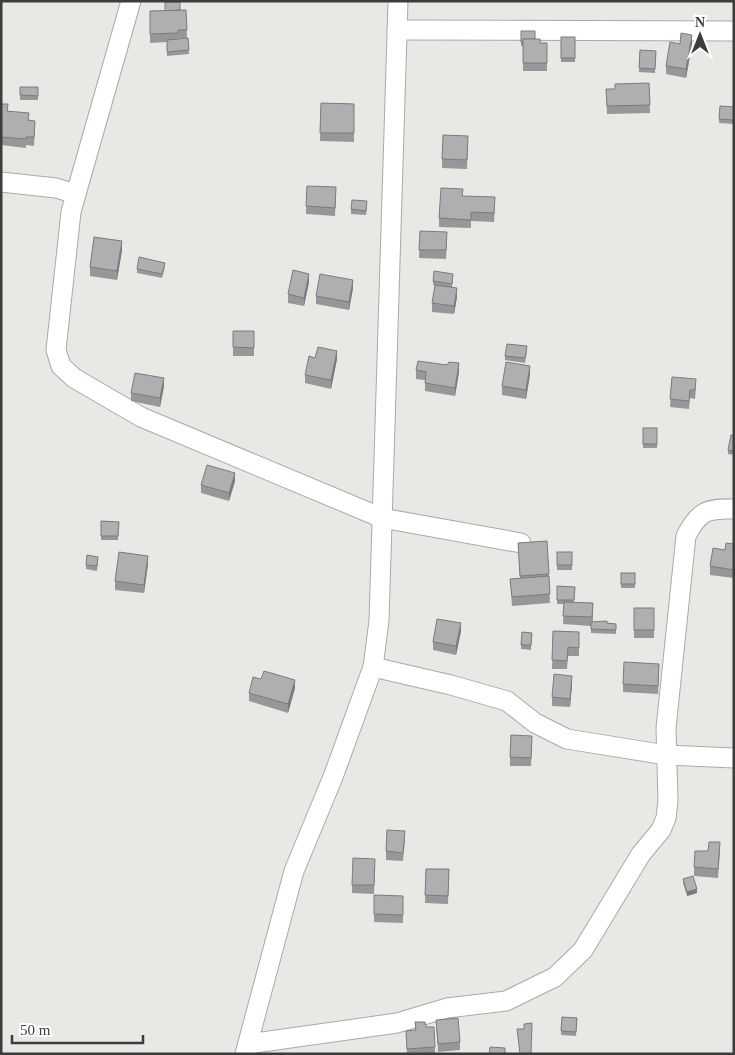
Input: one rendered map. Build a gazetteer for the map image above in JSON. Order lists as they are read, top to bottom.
{
  "scale_bar": "50 m",
  "north": "top"
}
